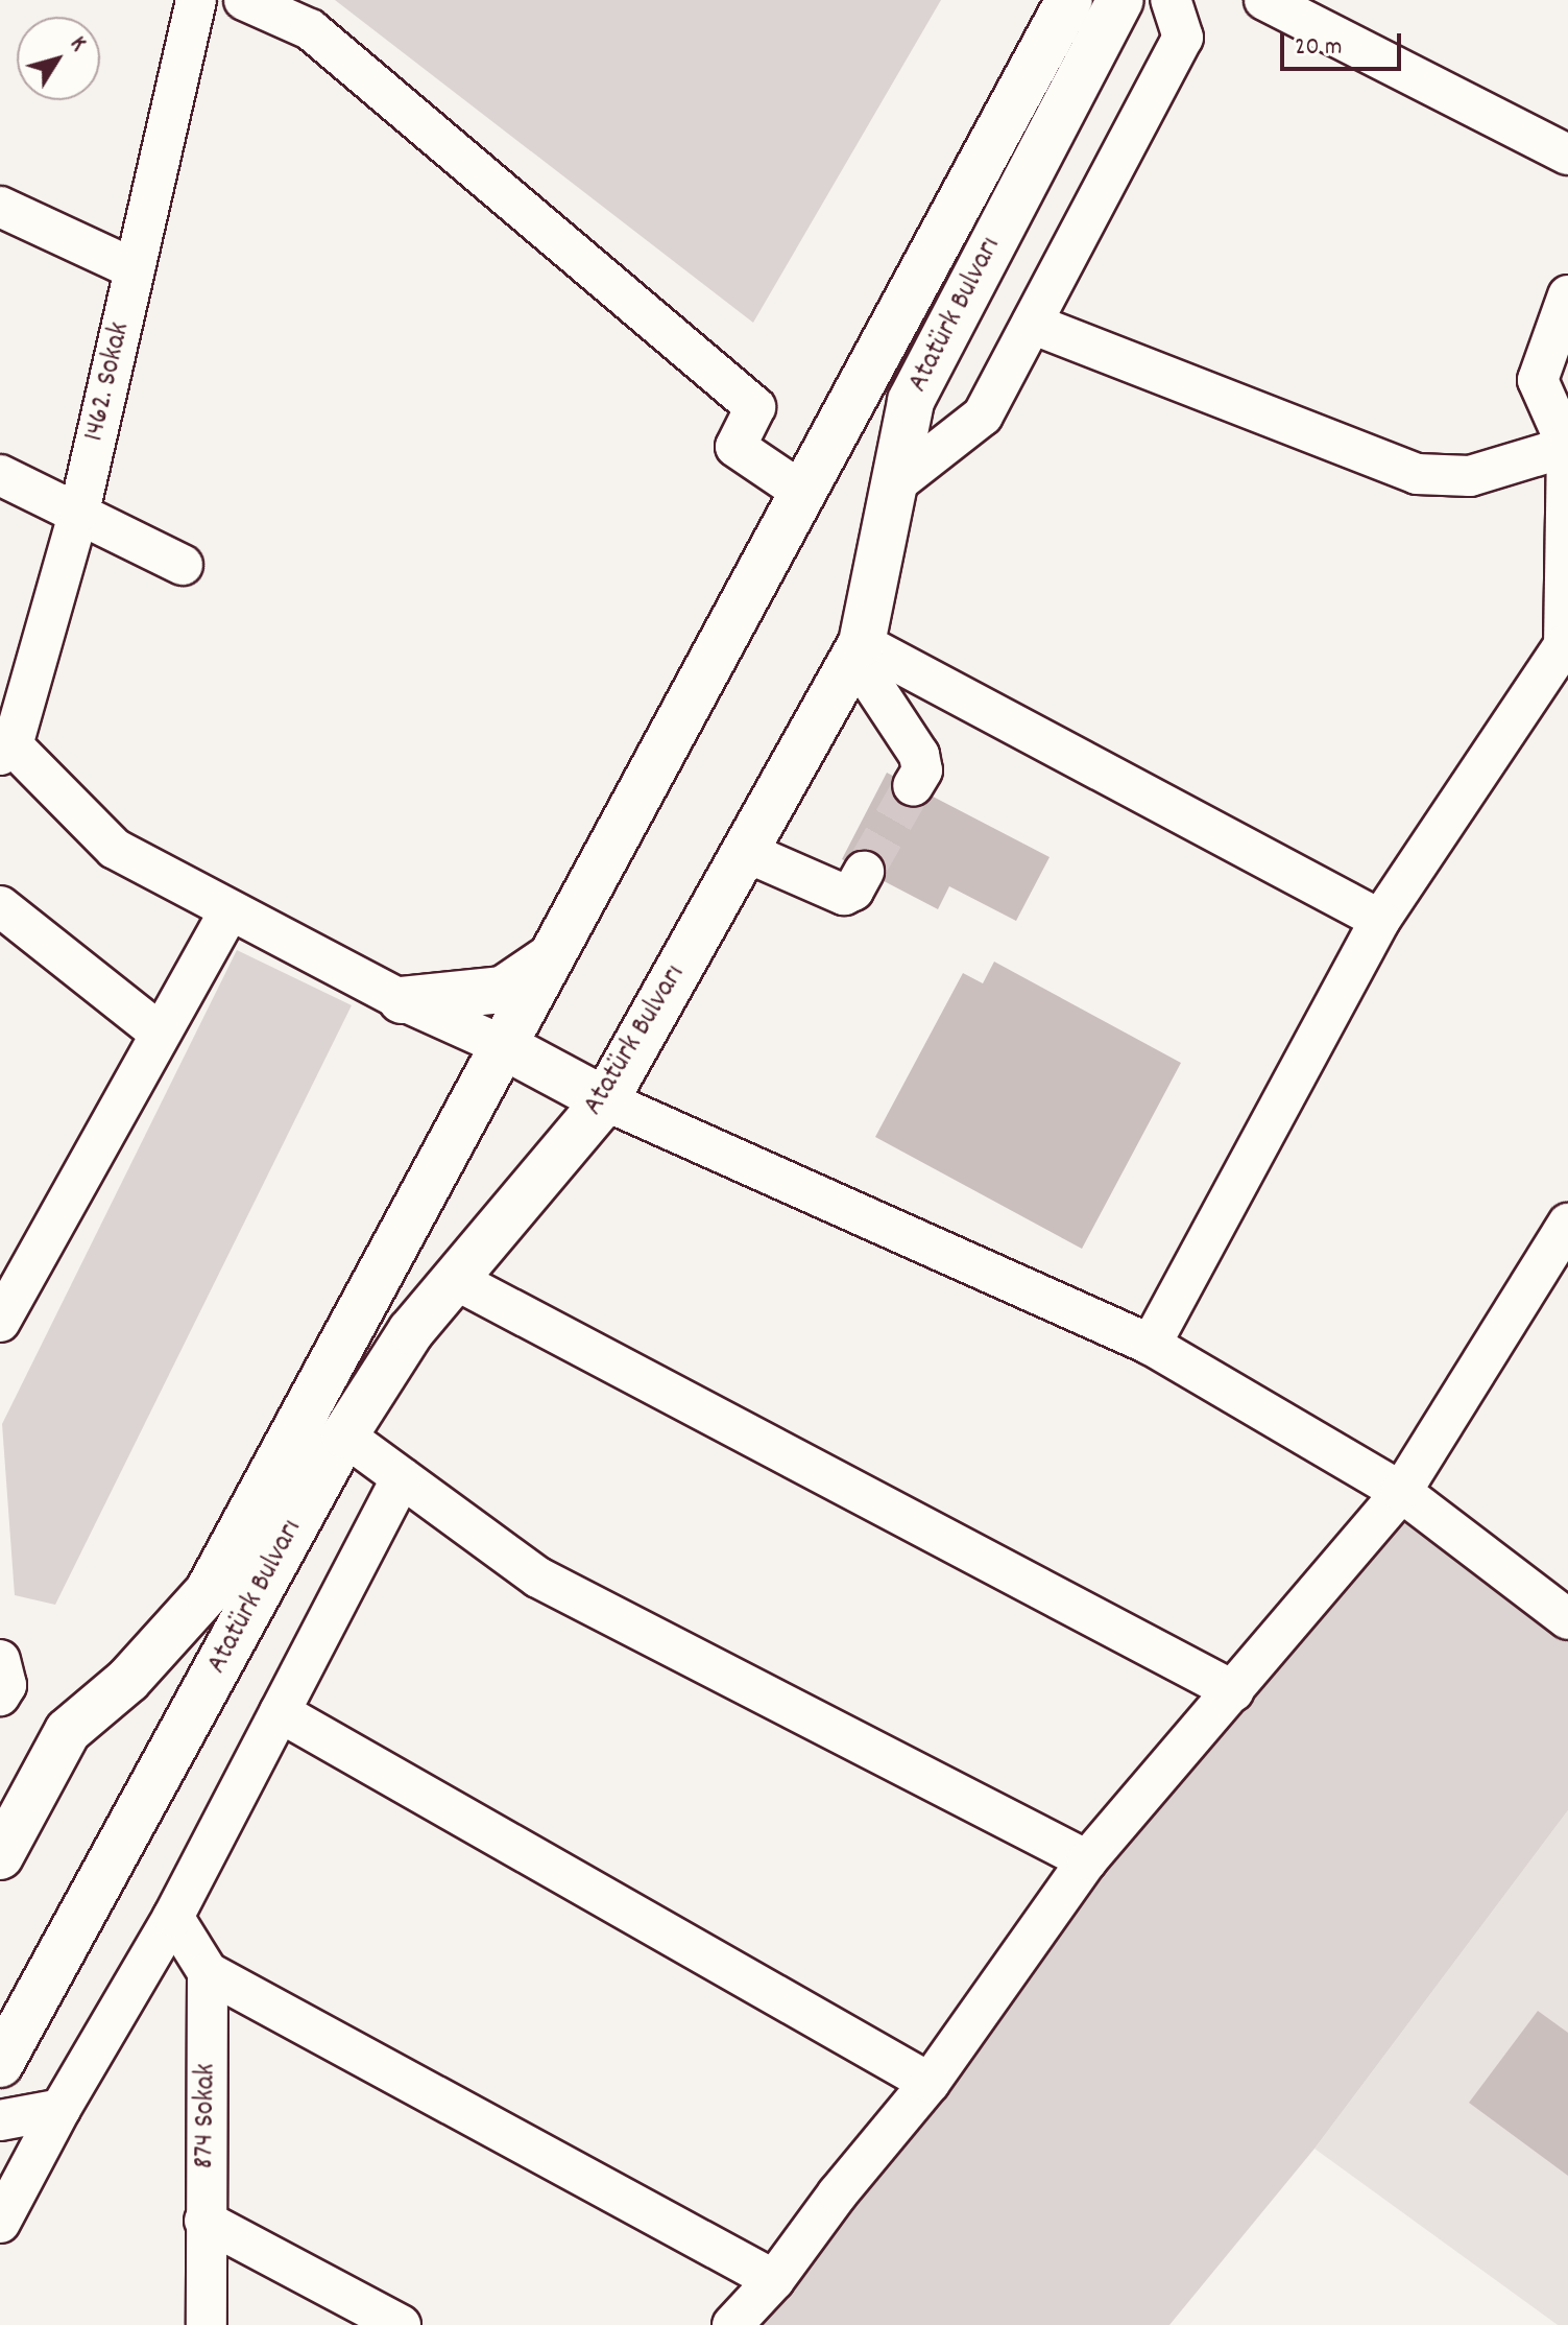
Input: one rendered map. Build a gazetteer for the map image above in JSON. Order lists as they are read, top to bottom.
{
  "streets": {
    "main road": ["Atatürk Bulvarı"],
    "street": ["1462. Sokak", "874 Sokak"]
  },
  "scale_bar": "20 m",
  "north": "top right"
}
